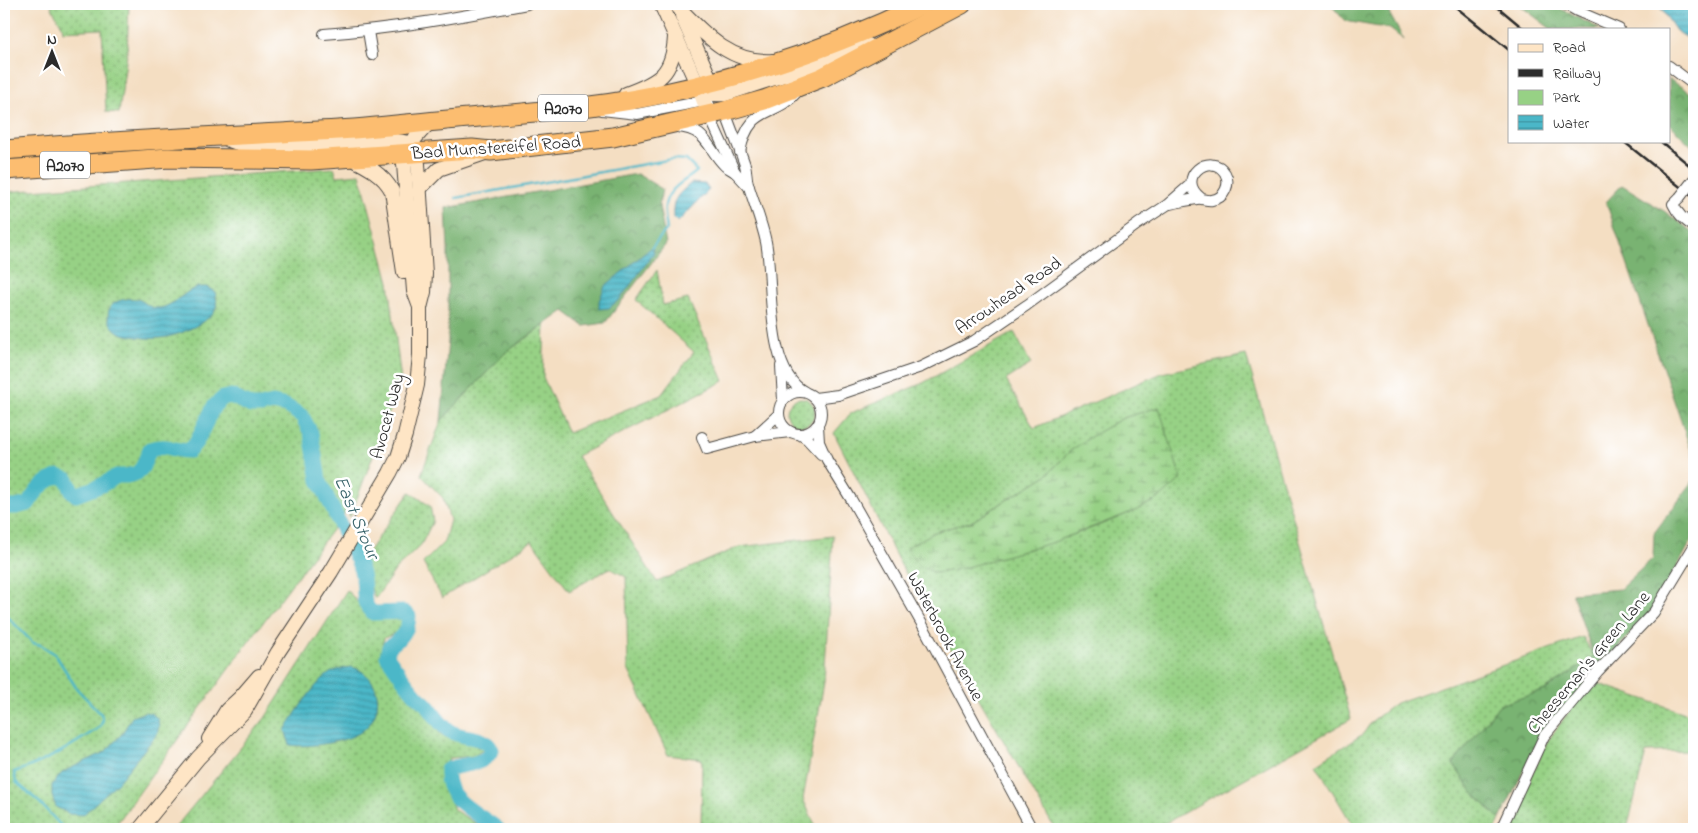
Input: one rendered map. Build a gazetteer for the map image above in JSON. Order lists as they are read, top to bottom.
{
  "streets": {
    "highway": ["A2070", "Bad Munstereifel Road"],
    "street": [
      "Arrowhead Road",
      "Avocet Way",
      "Waterbrook Avenue",
      "Cheeseman's Green Lane"
    ]
  },
  "crossings": [
    ["Bad Munstereifel Road", "Avocet Way"],
    ["Arrowhead Road", "Waterbrook Avenue"]
  ],
  "water": ["East Stour"],
  "legend": [
    "Road",
    "Railway",
    "Park",
    "Water"
  ],
  "north": "top"
}
